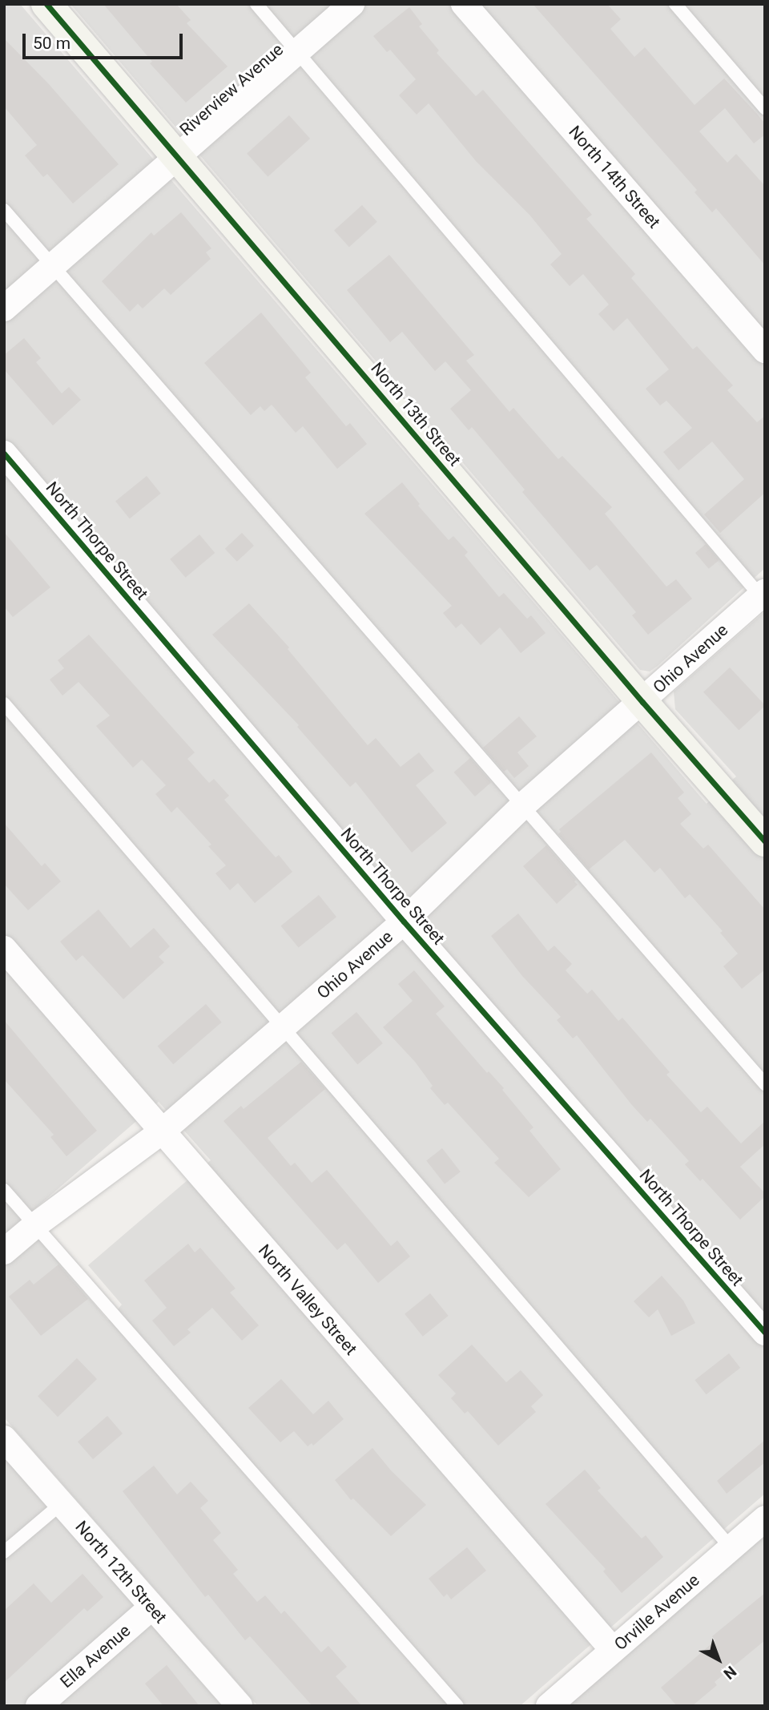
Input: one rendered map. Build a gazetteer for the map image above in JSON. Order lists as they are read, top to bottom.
{
  "streets": {
    "street": [
      "Riverview Avenue",
      "North 14th Street",
      "North 13th Street",
      "North Thorpe Street",
      "Ohio Avenue",
      "North Valley Street",
      "North 12th Street",
      "Orville Avenue",
      "Ella Avenue"
    ]
  },
  "crossings": [
    ["Riverview Avenue", "North 13th Street"],
    ["North 13th Street", "Ohio Avenue"],
    ["North Thorpe Street", "Ohio Avenue"],
    ["Ohio Avenue", "North Valley Street"],
    ["North Valley Street", "Orville Avenue"],
    ["North 12th Street", "Ella Avenue"]
  ],
  "scale_bar": "50 m",
  "north": "bottom right"
}
